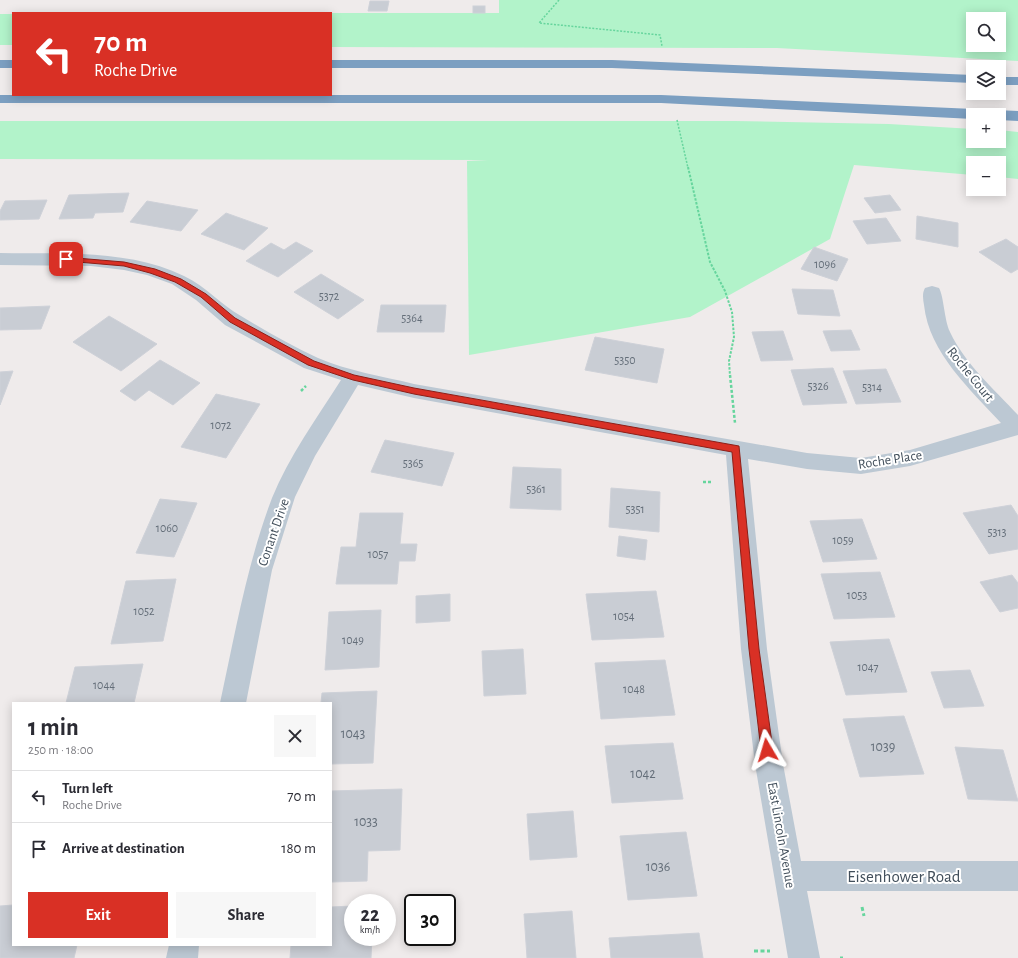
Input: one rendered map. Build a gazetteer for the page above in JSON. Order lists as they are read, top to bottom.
{
  "streets": {
    "street": [
      "Roche Court",
      "Roche Place",
      "Conant Drive",
      "East Lincoln Avenue",
      "Eisenhower Road"
    ]
  },
  "crossings": [
    ["Roche Court", "Roche Place"],
    ["Roche Place", "Conant Drive"],
    ["Roche Place", "East Lincoln Avenue"],
    ["East Lincoln Avenue", "Eisenhower Road"]
  ],
  "house_numbers": [
    "1096",
    "5372",
    "5364",
    "5350",
    "5326",
    "5314",
    "1072",
    "5365",
    "5361",
    "5351",
    "1060",
    "5313",
    "1059",
    "1057",
    "1053",
    "1052",
    "1054",
    "1049",
    "1047",
    "1044",
    "1048",
    "1043",
    "1039",
    "1042",
    "1033",
    "1036"
  ],
  "page": {
    "map_buttons": ["+", "−"],
    "turn": ["70 m", "Roche Drive"],
    "heading": ["1 min", "250 m · 18:00"],
    "list": [
      {
        "name": "Turn left",
        "note": "Roche Drive",
        "value": "70 m"
      },
      {
        "name": "Arrive at destination",
        "value": "180 m"
      }
    ],
    "buttons": ["Exit", "Share"],
    "speed": "22 km/h",
    "limit": "30"
  }
}
